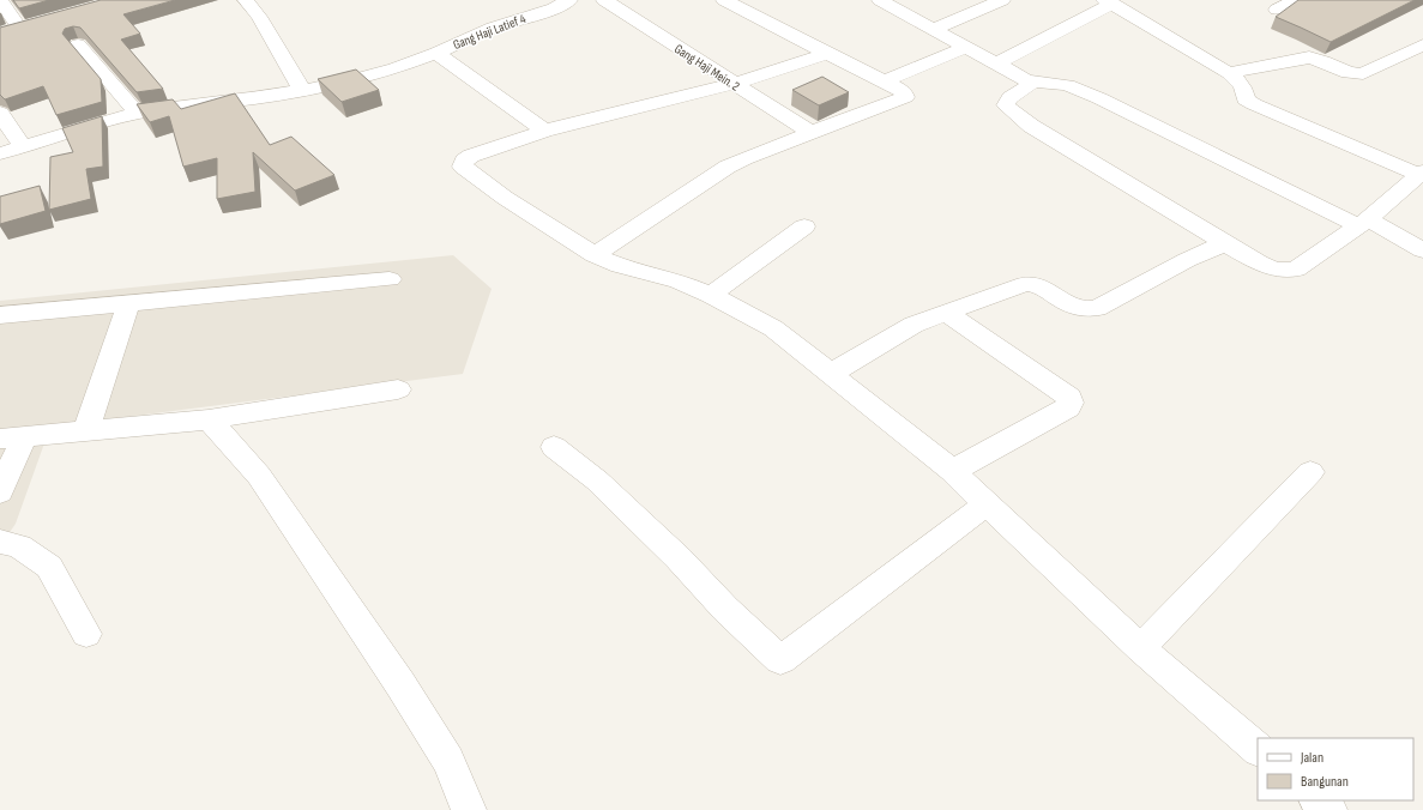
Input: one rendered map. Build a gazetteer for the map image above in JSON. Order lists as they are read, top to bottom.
{
  "streets": {
    "street": ["Gang Haji Latief 4", "Gang Haji Mein. 2"]
  },
  "legend": ["Jalan", "Bangunan"]
}
